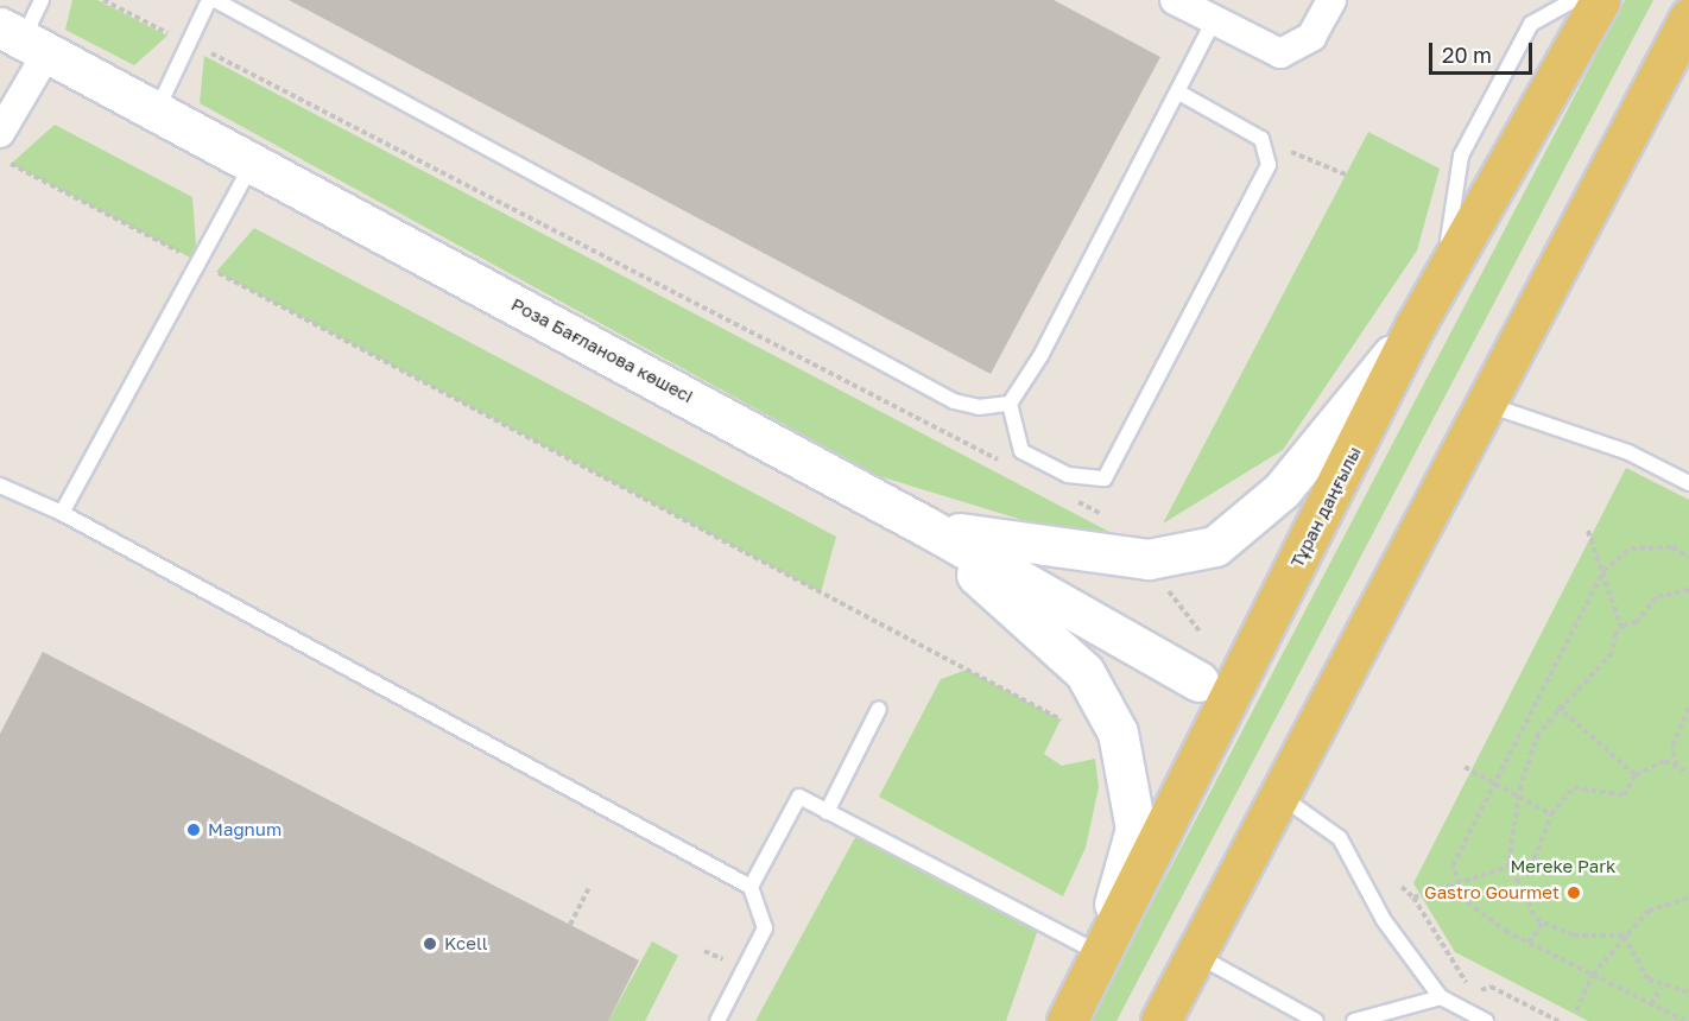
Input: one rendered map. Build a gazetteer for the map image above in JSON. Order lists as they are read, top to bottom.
{
  "streets": {
    "main road": ["Тұран даңғылы"],
    "street": ["Роза Бағланова көшесі"]
  },
  "parks": ["Mereke Park"],
  "places": ["Magnum", "Gastro Gourmet", "Kcell"],
  "scale_bar": "20 m"
}
